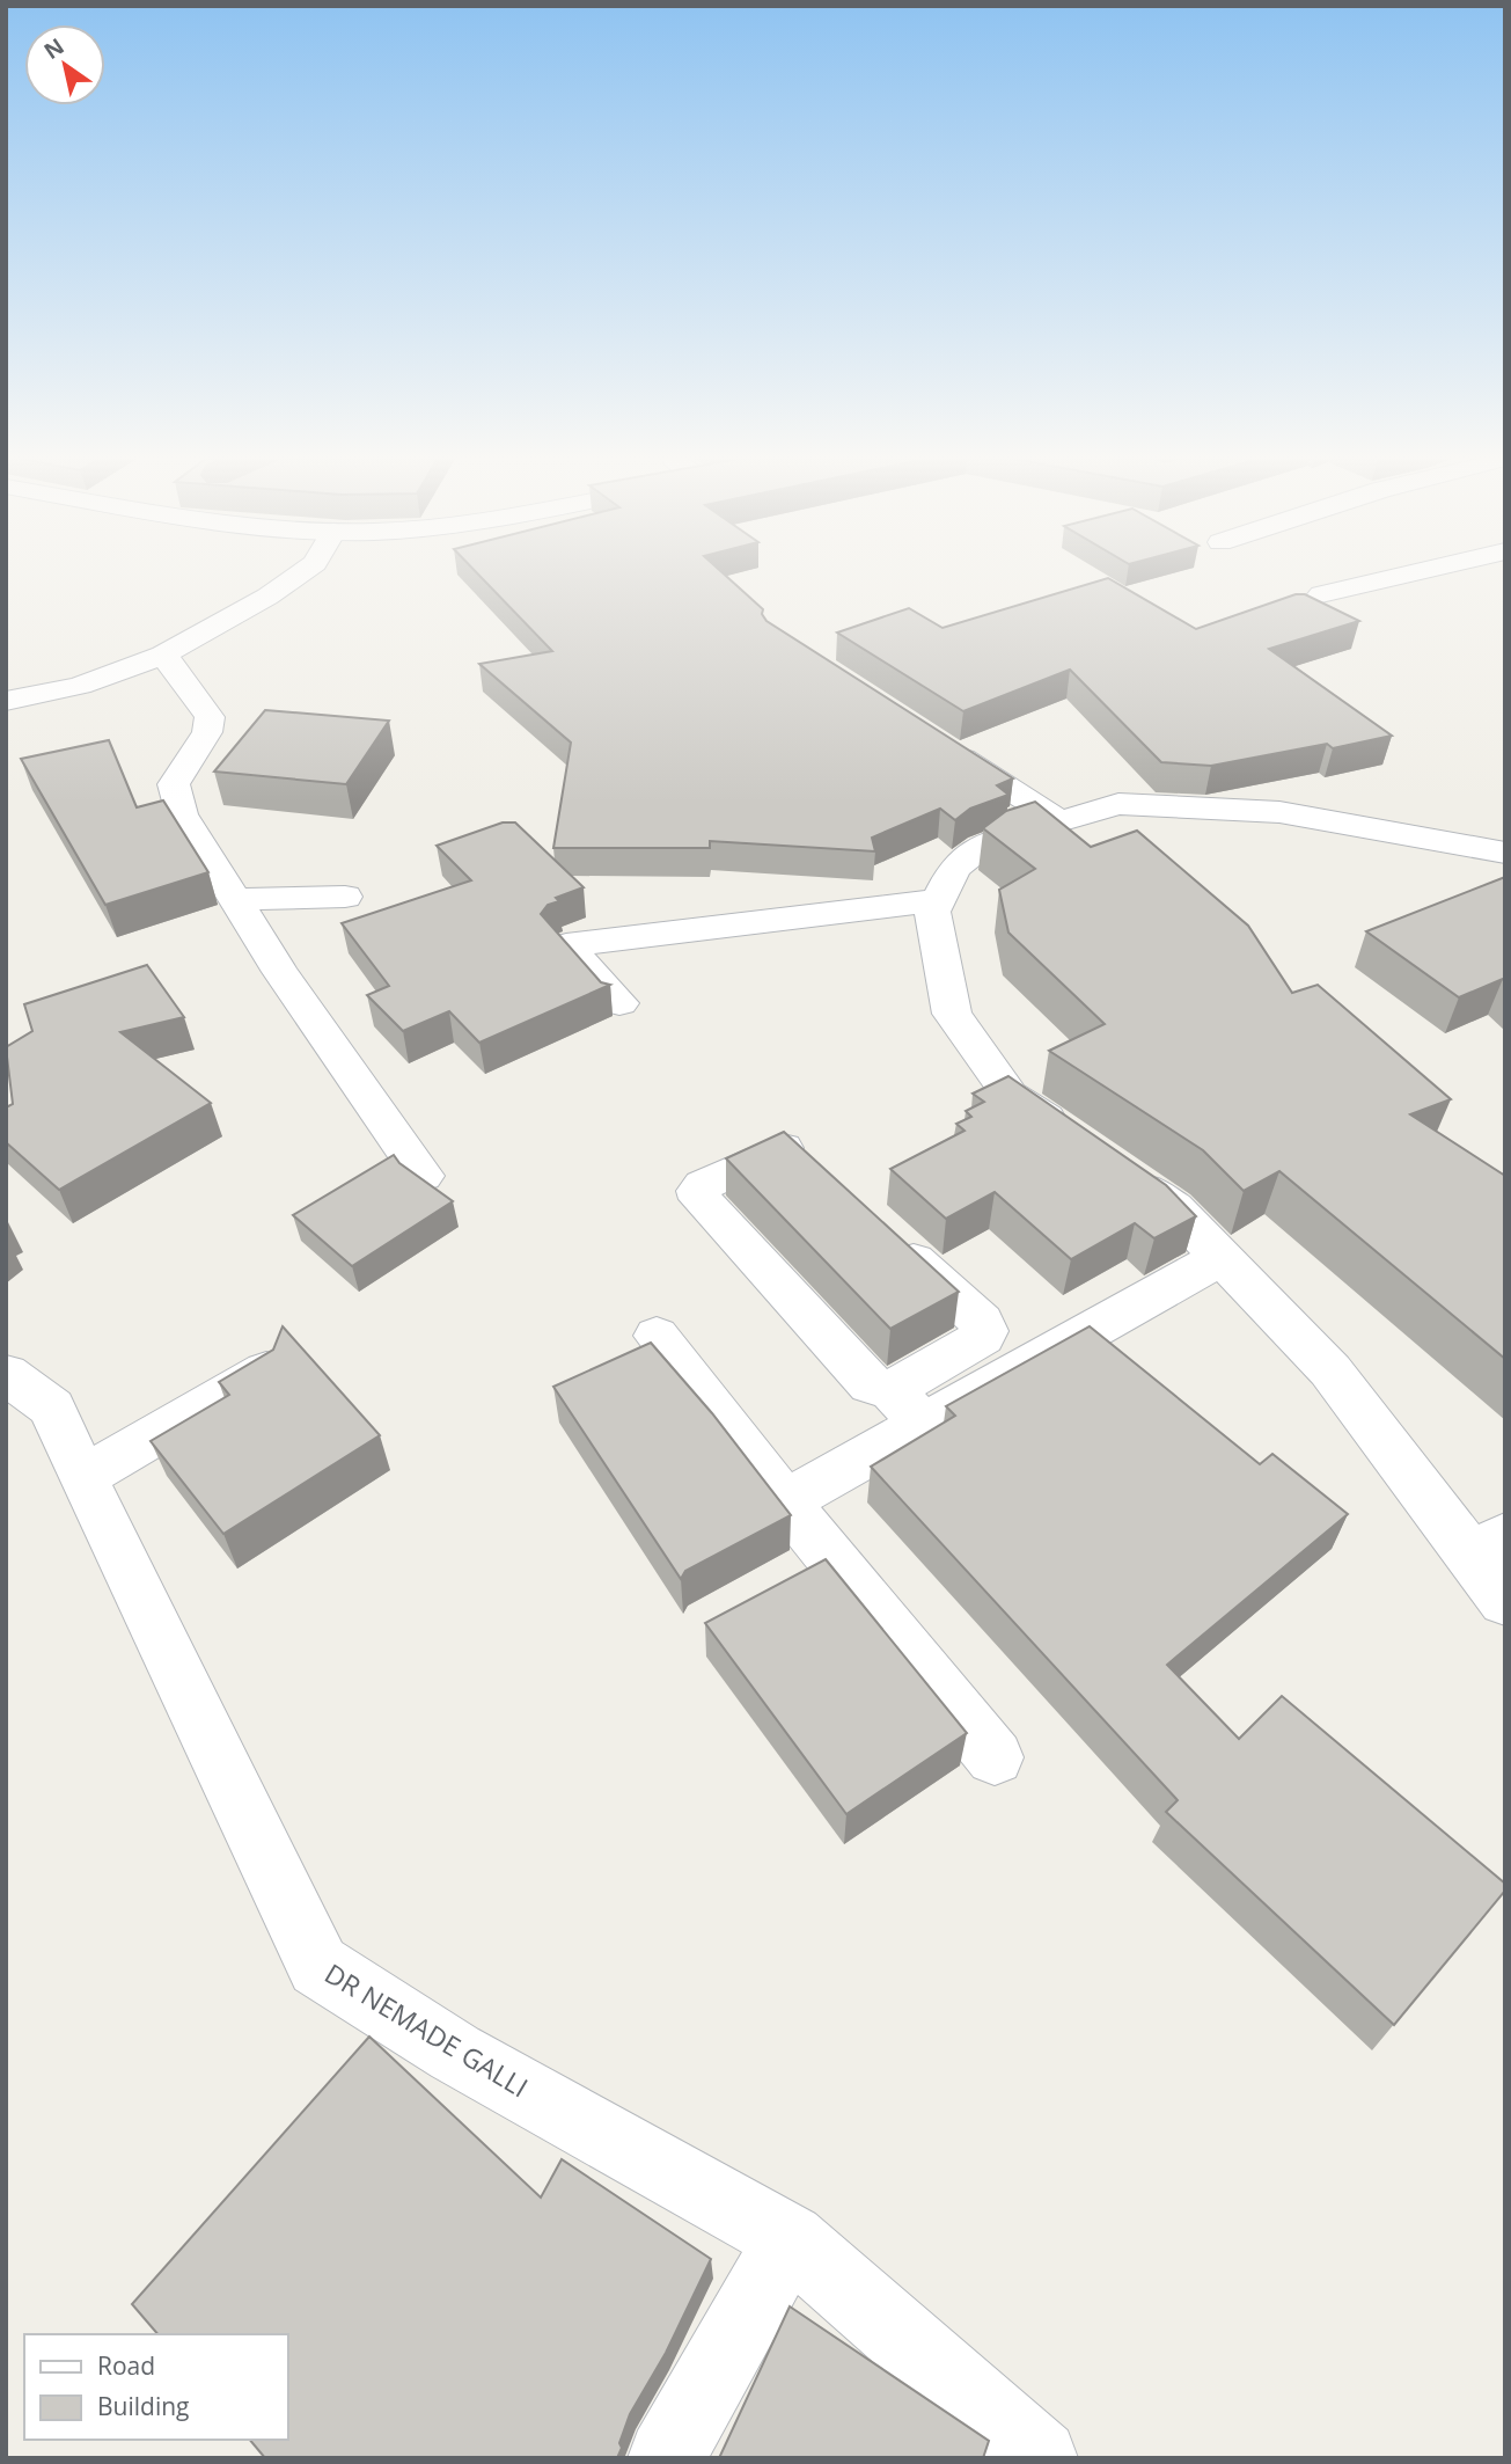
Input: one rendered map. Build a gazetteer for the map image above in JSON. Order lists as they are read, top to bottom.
{
  "streets": {
    "street": ["DR NEMADE GALLI"]
  },
  "legend": ["Road", "Building"],
  "north": "top left"
}
